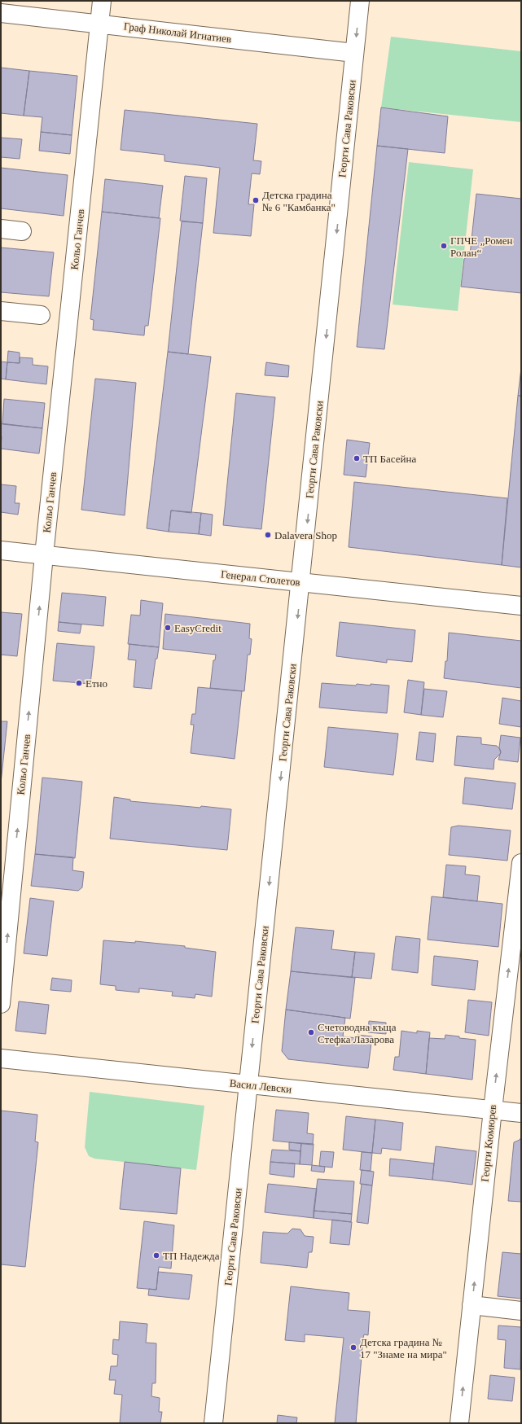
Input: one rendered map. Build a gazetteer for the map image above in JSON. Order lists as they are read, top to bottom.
{
  "streets": {
    "street": [
      "Граф Николай Игнатиев",
      "Георги Сава Раковски",
      "Кольо Ганчев",
      "Генерал Столетов",
      "Васил Левски",
      "Георги Кюмюрев"
    ]
  },
  "crossings": [
    ["Граф Николай Игнатиев", "Георги Сава Раковски"],
    ["Граф Николай Игнатиев", "Кольо Ганчев"],
    ["Георги Сава Раковски", "Генерал Столетов"],
    ["Георги Сава Раковски", "Васил Левски"],
    ["Кольо Ганчев", "Генерал Столетов"],
    ["Васил Левски", "Георги Кюмюрев"]
  ],
  "one_way": ["Георги Сава Раковски", "Кольо Ганчев", "Георги Кюмюрев"],
  "places": [
    "Детска градина № 6 \"Камбанка\"",
    "ГПЧЕ „Ромен Ролан“",
    "ТП Басейна",
    "Dalavera Shop",
    "EasyCredit",
    "Етно",
    "Счетоводна къща Стефка Лазарова",
    "ТП Надежда",
    "Детска градина № 17 \"Знаме на мира\""
  ]
}
